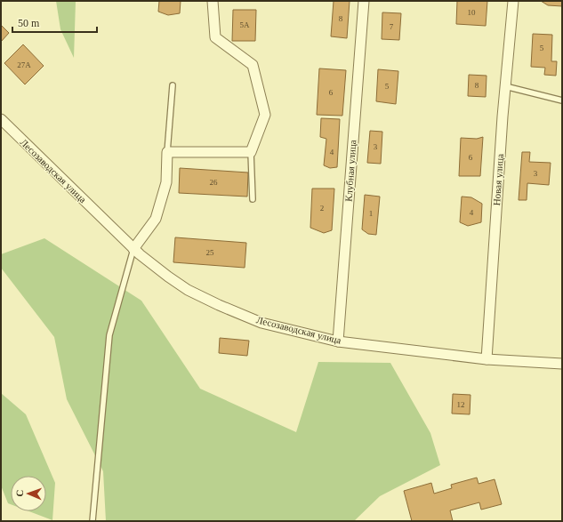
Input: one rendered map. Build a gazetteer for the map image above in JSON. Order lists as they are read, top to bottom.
{
  "streets": {
    "street": ["Лесозаводская улица", "Клубная улица", "Новая улица"]
  },
  "crossings": [
    ["Лесозаводская улица", "Клубная улица"],
    ["Лесозаводская улица", "Новая улица"]
  ],
  "house_numbers": [
    "10",
    "8",
    "5А",
    "7",
    "5",
    "27А",
    "8",
    "5",
    "6",
    "3",
    "4",
    "6",
    "3",
    "26",
    "2",
    "4",
    "1",
    "25",
    "12"
  ],
  "scale_bar": "50 m",
  "north": "left"
}
